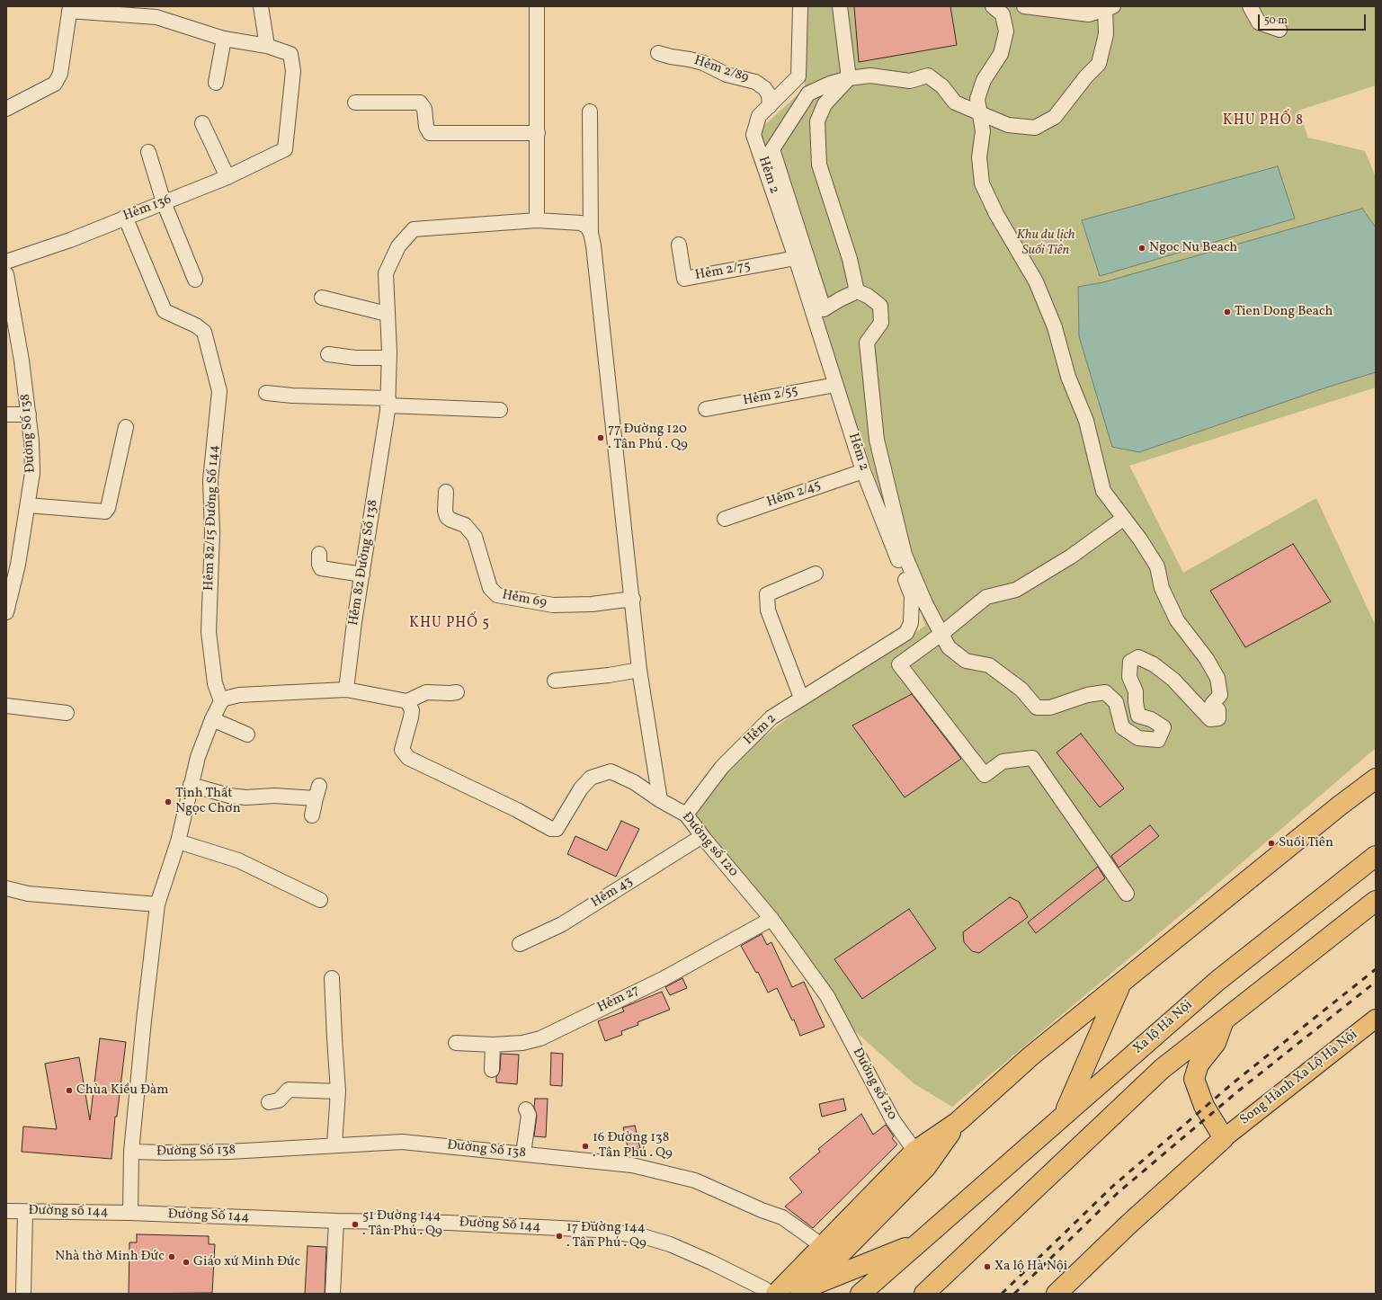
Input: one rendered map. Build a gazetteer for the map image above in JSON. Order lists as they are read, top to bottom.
{
  "streets": {
    "highway": ["Xa lộ Hà Nội"],
    "main road": ["Song Hành Xa Lộ Hà Nội"],
    "street": [
      "Hẻm 2/89",
      "Hẻm 2",
      "Hẻm 136",
      "Hẻm 2/75",
      "Hẻm 2/55",
      "Đường Số 138",
      "Hẻm 2/45",
      "Hẻm 82/15 Đường Số 144",
      "Hẻm 82 Đường Số 138",
      "Hẻm 69",
      "Đường số 120",
      "Hẻm 43",
      "Hẻm 27",
      "Đường số 144",
      "Đường Số 144"
    ]
  },
  "crossings": [
    ["Hẻm 2/89", "Hẻm 2"],
    ["Hẻm 2", "Hẻm 2/75"],
    ["Hẻm 2", "Hẻm 2/55"],
    ["Hẻm 2", "Hẻm 2/45"],
    ["Hẻm 2", "Đường số 120"],
    ["Hẻm 136", "Hẻm 82/15 Đường Số 144"],
    ["Đường số 120", "Hẻm 43"],
    ["Đường số 120", "Hẻm 27"],
    ["Đường số 144", "Đường Số 144"]
  ],
  "districts": ["KHU PHỐ 8", "KHU PHỐ 5"],
  "parks": ["Khu du lịch Suối Tiên"],
  "places": [
    "Ngoc Nu Beach",
    "Tien Dong Beach",
    "77 Đường 120 . Tân Phú . Q9",
    "Tịnh Thất Ngọc Chơn",
    "Suối Tiên",
    "Chùa Kiều Đàm",
    "16 Đường 138 . Tân Phú . Q9",
    "51 Đường 144 . Tân Phú . Q9",
    "17 Đường 144 . Tân Phú . Q9",
    "Nhà thờ Minh Đức",
    "Giáo xứ Minh Đức",
    "Xa lộ Hà Nội"
  ],
  "scale_bar": "50 m"
}
